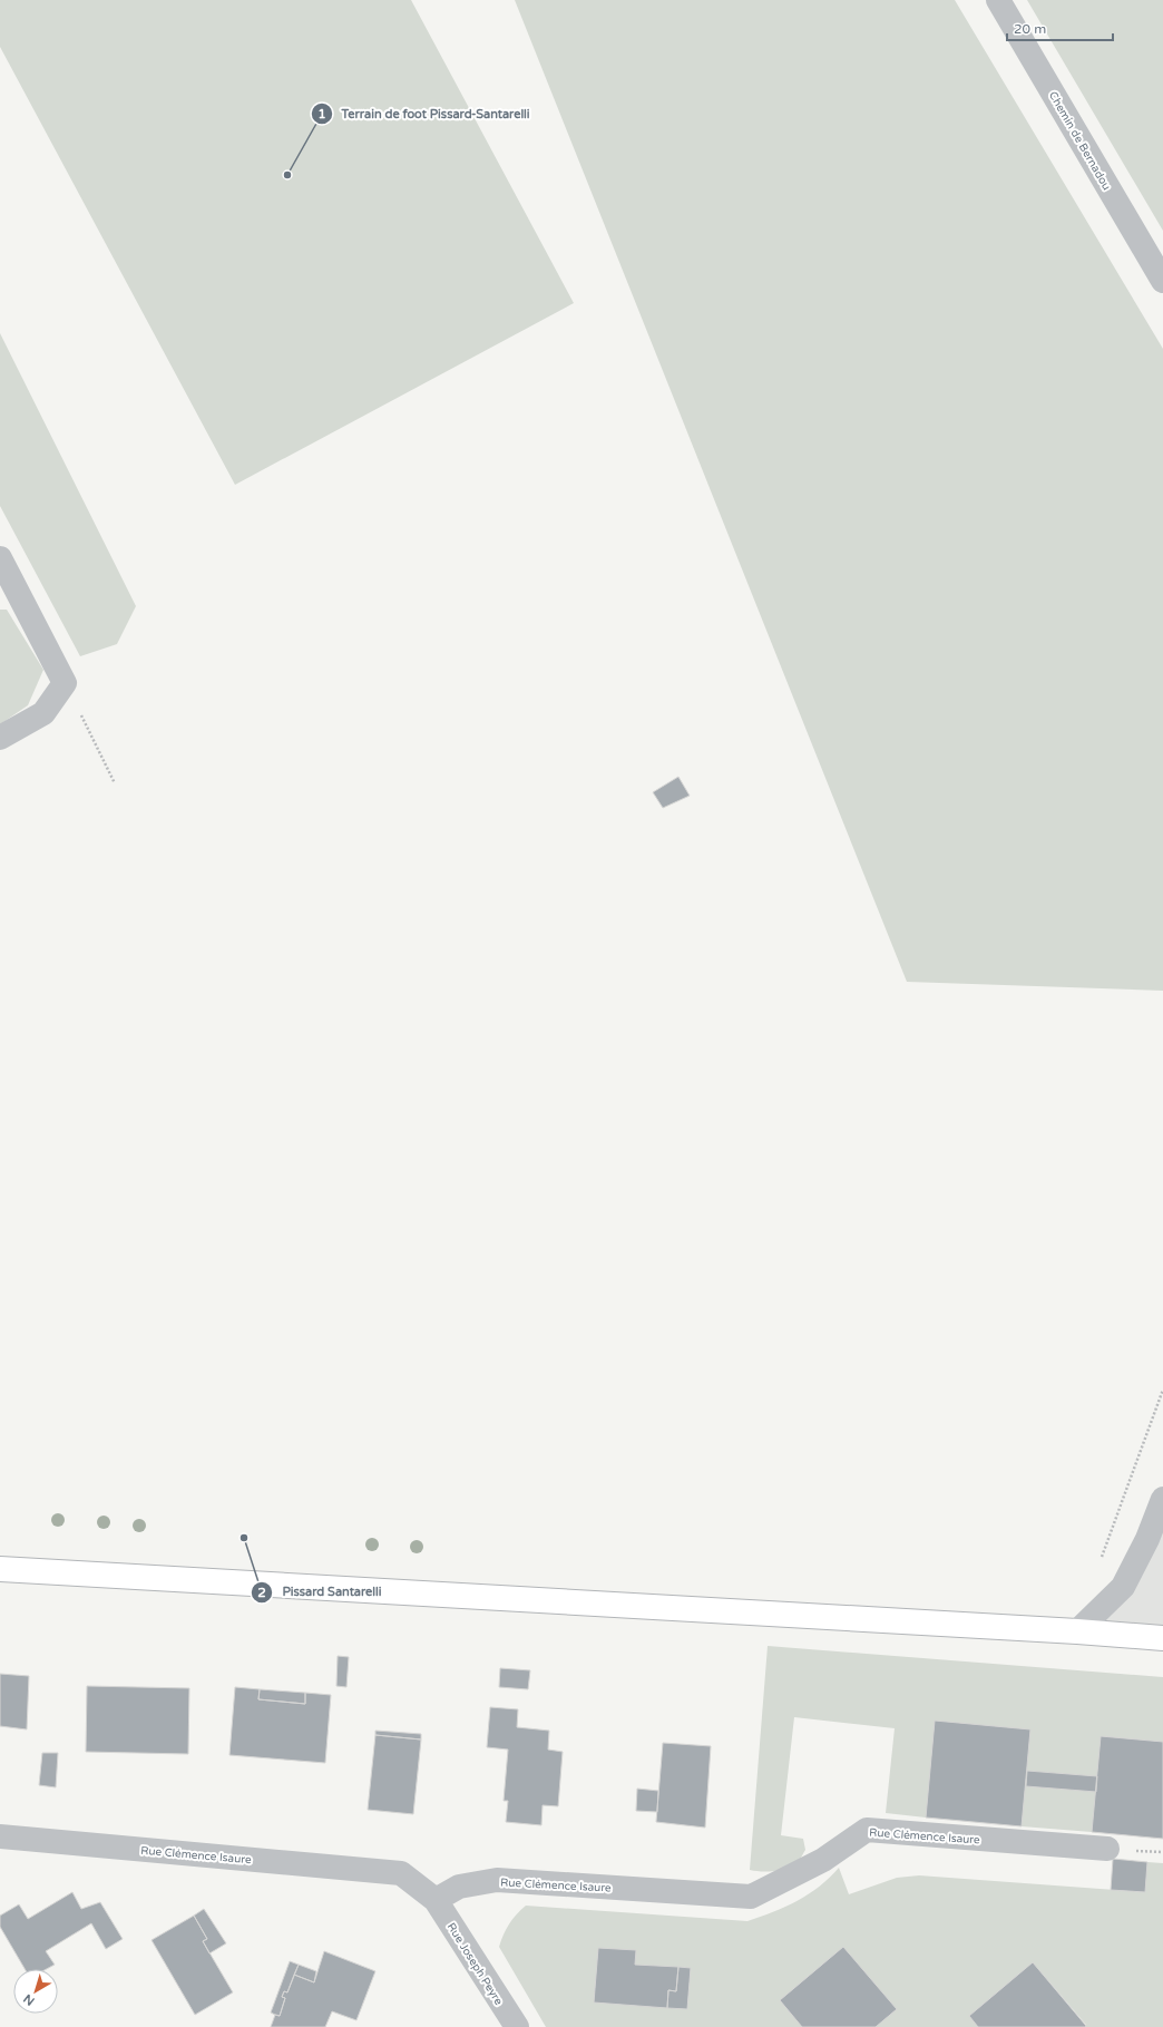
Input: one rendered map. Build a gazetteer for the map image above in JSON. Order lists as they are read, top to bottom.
{
  "streets": {
    "street": ["Chemin de Bernadou", "Rue Clémence Isaure", "Rue Joseph Peyre"]
  },
  "crossings": [
    ["Rue Clémence Isaure", "Rue Joseph Peyre"]
  ],
  "places": ["Terrain de foot Pissard-Santarelli", "Pissard Santarelli"],
  "scale_bar": "20 m",
  "north": "bottom left"
}
